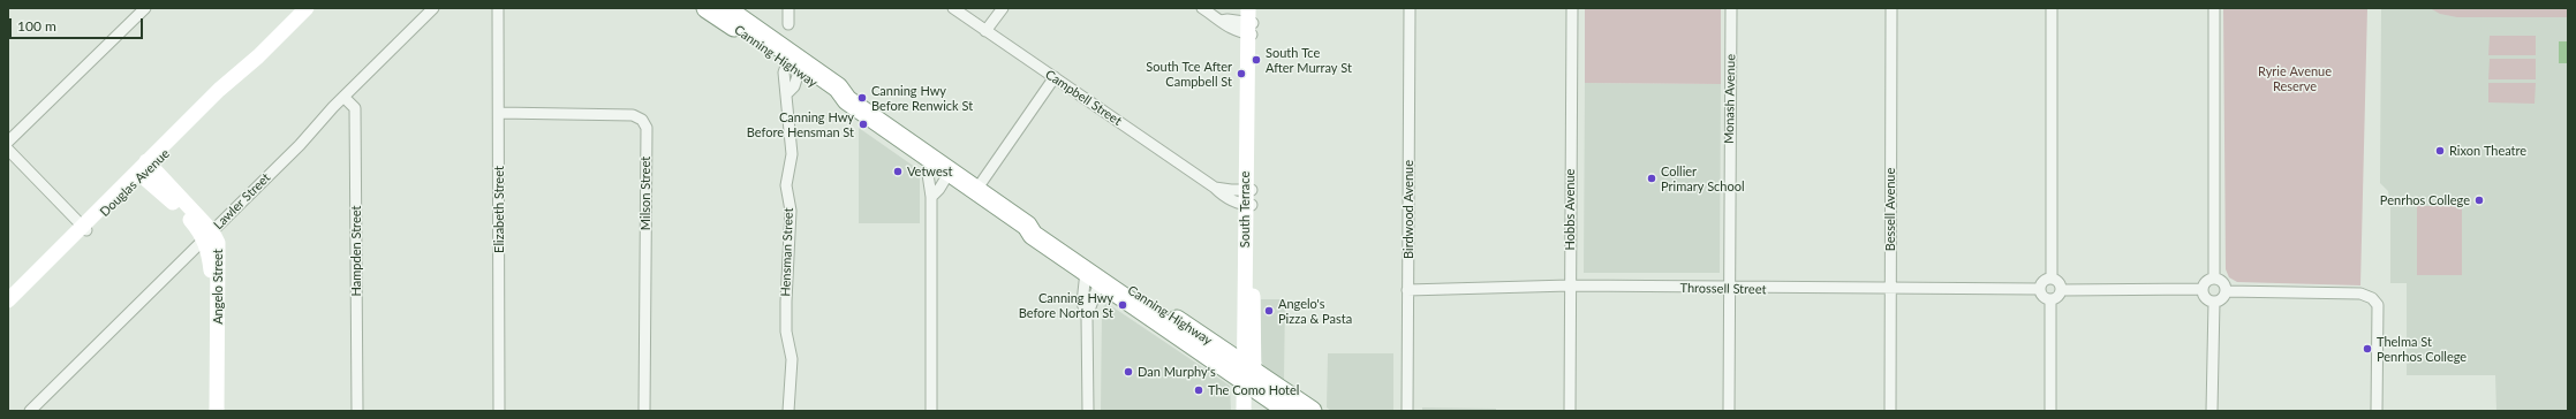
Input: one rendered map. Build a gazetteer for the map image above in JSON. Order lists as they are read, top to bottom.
{
  "streets": {
    "highway": ["Canning Highway"],
    "main road": ["Douglas Avenue", "South Terrace", "Angelo Street"],
    "street": [
      "Campbell Street",
      "Monash Avenue",
      "Milson Street",
      "Lawler Street",
      "Elizabeth Street",
      "Birdwood Avenue",
      "Hobbs Avenue",
      "Bessell Avenue",
      "Hampden Street",
      "Hensman Street",
      "Throssell Street"
    ]
  },
  "crossings": [
    ["Canning Highway", "South Terrace"],
    ["Canning Highway", "Hensman Street"],
    ["Campbell Street", "South Terrace"],
    ["Monash Avenue", "Throssell Street"],
    ["Douglas Avenue", "Angelo Street"],
    ["Milson Street", "Elizabeth Street"],
    ["Lawler Street", "Hampden Street"],
    ["Lawler Street", "Angelo Street"],
    ["Birdwood Avenue", "Throssell Street"],
    ["Hobbs Avenue", "Throssell Street"],
    ["Bessell Avenue", "Throssell Street"]
  ],
  "parks": ["Ryrie Avenue Reserve"],
  "places": [
    "South Tce After Murray St",
    "South Tce After Campbell St",
    "Canning Hwy Before Renwick St",
    "Canning Hwy Before Hensman St",
    "Rixon Theatre",
    "Vetwest",
    "Collier Primary School",
    "Penrhos College",
    "Canning Hwy Before Norton St",
    "Angelo's Pizza & Pasta",
    "Thelma St Penrhos College",
    "Dan Murphy's",
    "The Como Hotel"
  ],
  "scale_bar": "100 m"
}
